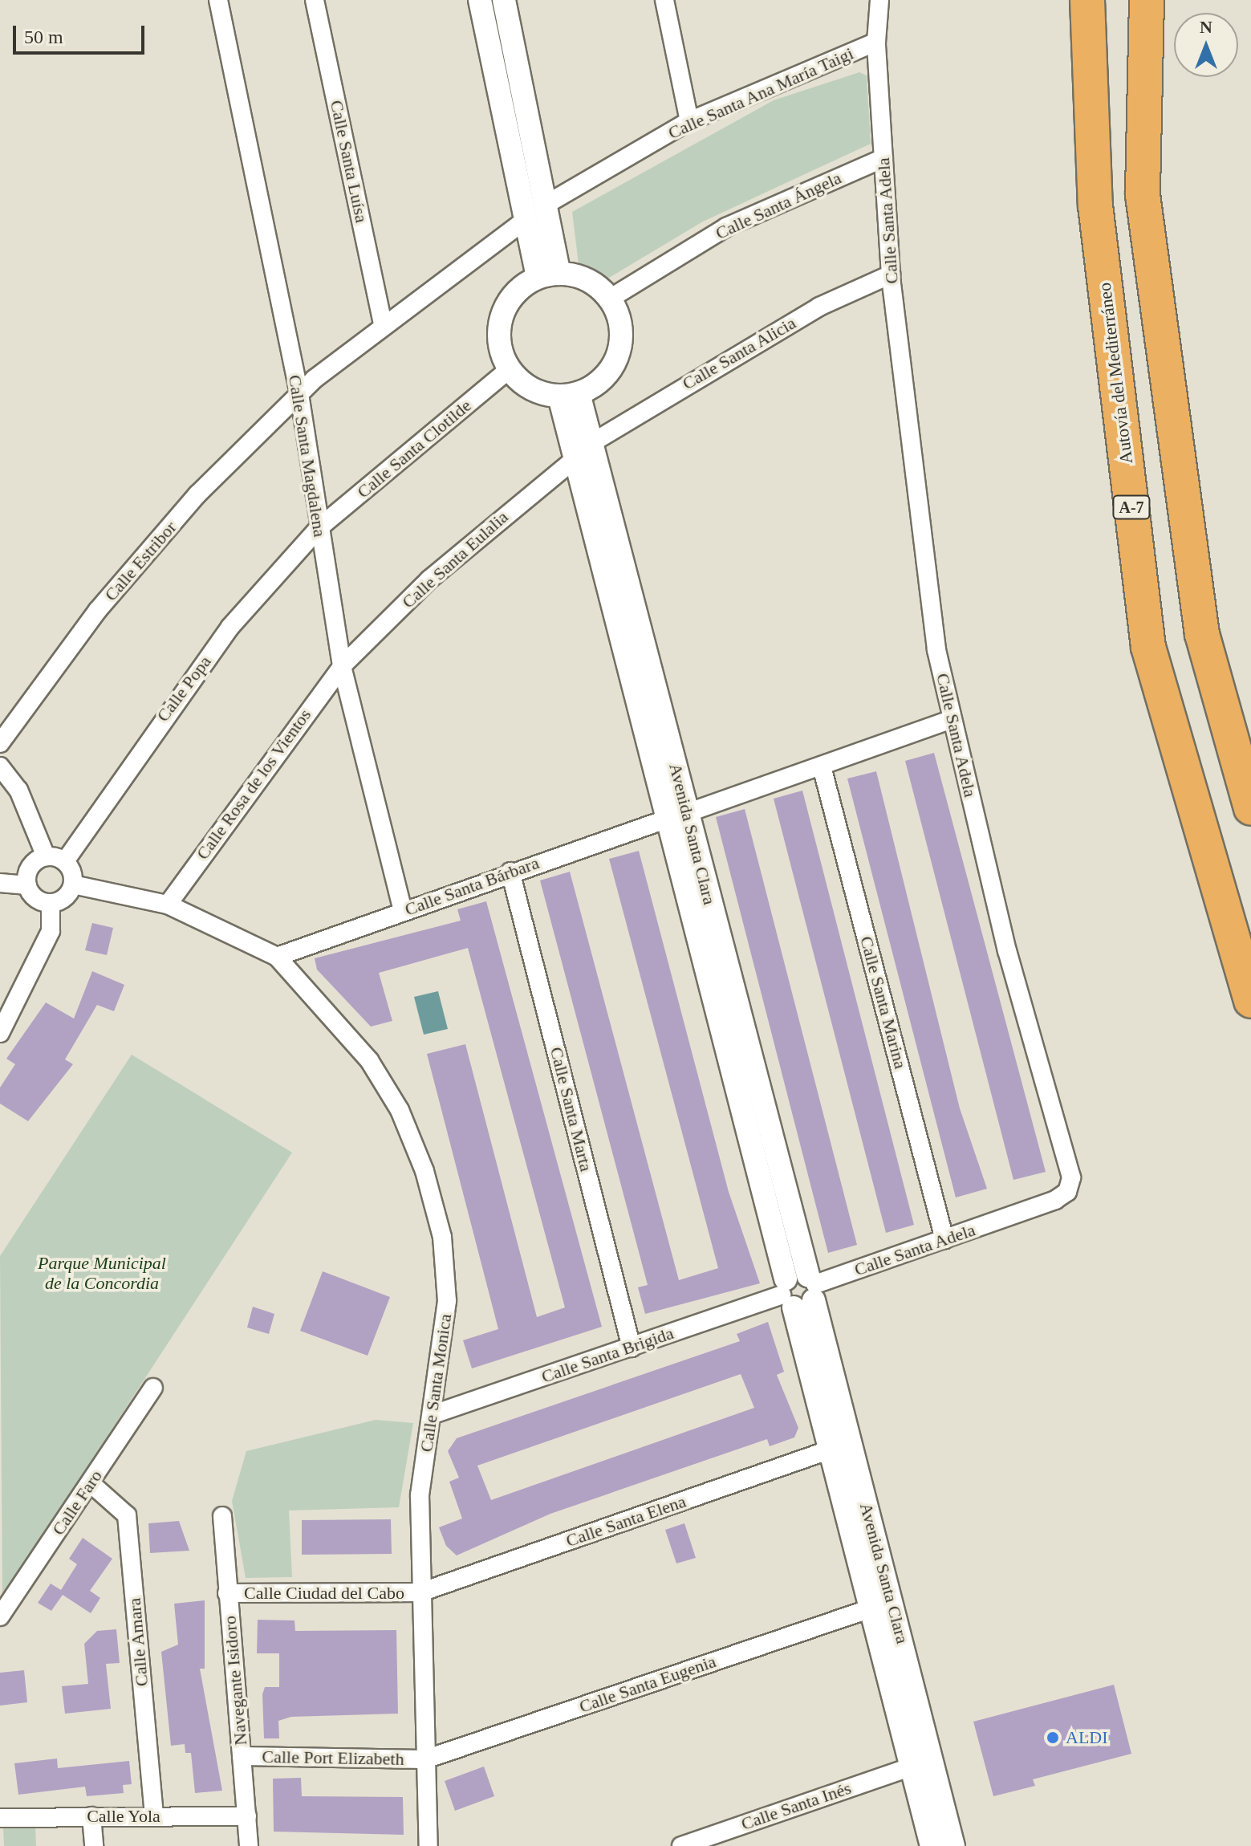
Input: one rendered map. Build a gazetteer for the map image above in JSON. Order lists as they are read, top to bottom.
{
  "streets": {
    "highway": ["Autovía del Mediterráneo", "A-7"],
    "street": [
      "Calle Santa Ana María Taigi",
      "Calle Santa Luísa",
      "Calle Santa Ángela",
      "Calle Santa Adela",
      "Calle Santa Alicia",
      "Calle Santa Clotilde",
      "Calle Santa Magdalena",
      "Calle Santa Eulalia",
      "Calle Estribor",
      "Calle Popa",
      "Calle Rosa de los Vientos",
      "Avenida Santa Clara",
      "Calle Santa Bárbara",
      "Calle Santa Marina",
      "Calle Santa Marta",
      "Calle Santa Brigida",
      "Calle Santa Monica",
      "Calle Faro",
      "Calle Santa Elena",
      "Calle Ciudad del Cabo",
      "Calle Amara",
      "Navegante Isidoro",
      "Calle Santa Eugenia",
      "Calle Port Elizabeth",
      "Calle Santa Inés",
      "Calle Yola"
    ]
  },
  "crossings": [
    ["Calle Santa Ana María Taigi", "Calle Santa Adela"],
    ["Calle Santa Ángela", "Calle Santa Adela"],
    ["Calle Santa Ángela", "Calle Santa Clotilde"],
    ["Calle Santa Ángela", "Avenida Santa Clara"],
    ["Calle Santa Adela", "Calle Santa Alicia"],
    ["Calle Santa Adela", "Avenida Santa Clara"],
    ["Calle Santa Adela", "Calle Santa Bárbara"],
    ["Calle Santa Adela", "Calle Santa Marina"],
    ["Calle Santa Adela", "Calle Santa Brigida"],
    ["Calle Santa Alicia", "Avenida Santa Clara"],
    ["Calle Santa Clotilde", "Calle Santa Magdalena"],
    ["Calle Santa Clotilde", "Calle Popa"],
    ["Calle Santa Clotilde", "Avenida Santa Clara"],
    ["Calle Santa Magdalena", "Calle Santa Eulalia"],
    ["Calle Santa Magdalena", "Calle Estribor"],
    ["Calle Santa Magdalena", "Calle Popa"],
    ["Calle Santa Magdalena", "Calle Rosa de los Vientos"],
    ["Calle Santa Magdalena", "Calle Santa Bárbara"],
    ["Calle Santa Eulalia", "Calle Rosa de los Vientos"],
    ["Calle Santa Eulalia", "Avenida Santa Clara"],
    ["Calle Popa", "Calle Santa Monica"],
    ["Calle Rosa de los Vientos", "Calle Santa Monica"],
    ["Avenida Santa Clara", "Calle Santa Bárbara"],
    ["Avenida Santa Clara", "Calle Santa Brigida"],
    ["Avenida Santa Clara", "Calle Santa Elena"],
    ["Avenida Santa Clara", "Calle Santa Eugenia"],
    ["Avenida Santa Clara", "Calle Santa Inés"],
    ["Calle Santa Bárbara", "Calle Santa Marina"],
    ["Calle Santa Bárbara", "Calle Santa Marta"],
    ["Calle Santa Bárbara", "Calle Santa Monica"],
    ["Calle Santa Marta", "Calle Santa Brigida"],
    ["Calle Santa Brigida", "Calle Santa Monica"],
    ["Calle Santa Monica", "Calle Santa Elena"],
    ["Calle Santa Monica", "Calle Ciudad del Cabo"],
    ["Calle Santa Monica", "Calle Santa Eugenia"],
    ["Calle Santa Monica", "Calle Port Elizabeth"],
    ["Calle Faro", "Calle Amara"],
    ["Calle Santa Elena", "Calle Ciudad del Cabo"],
    ["Calle Ciudad del Cabo", "Navegante Isidoro"],
    ["Calle Amara", "Calle Yola"],
    ["Navegante Isidoro", "Calle Port Elizabeth"],
    ["Navegante Isidoro", "Calle Yola"],
    ["Calle Santa Eugenia", "Calle Port Elizabeth"]
  ],
  "parks": ["Parque Municipal de la Concordia"],
  "places": ["ALDI"],
  "scale_bar": "50 m",
  "north": "top"
}
